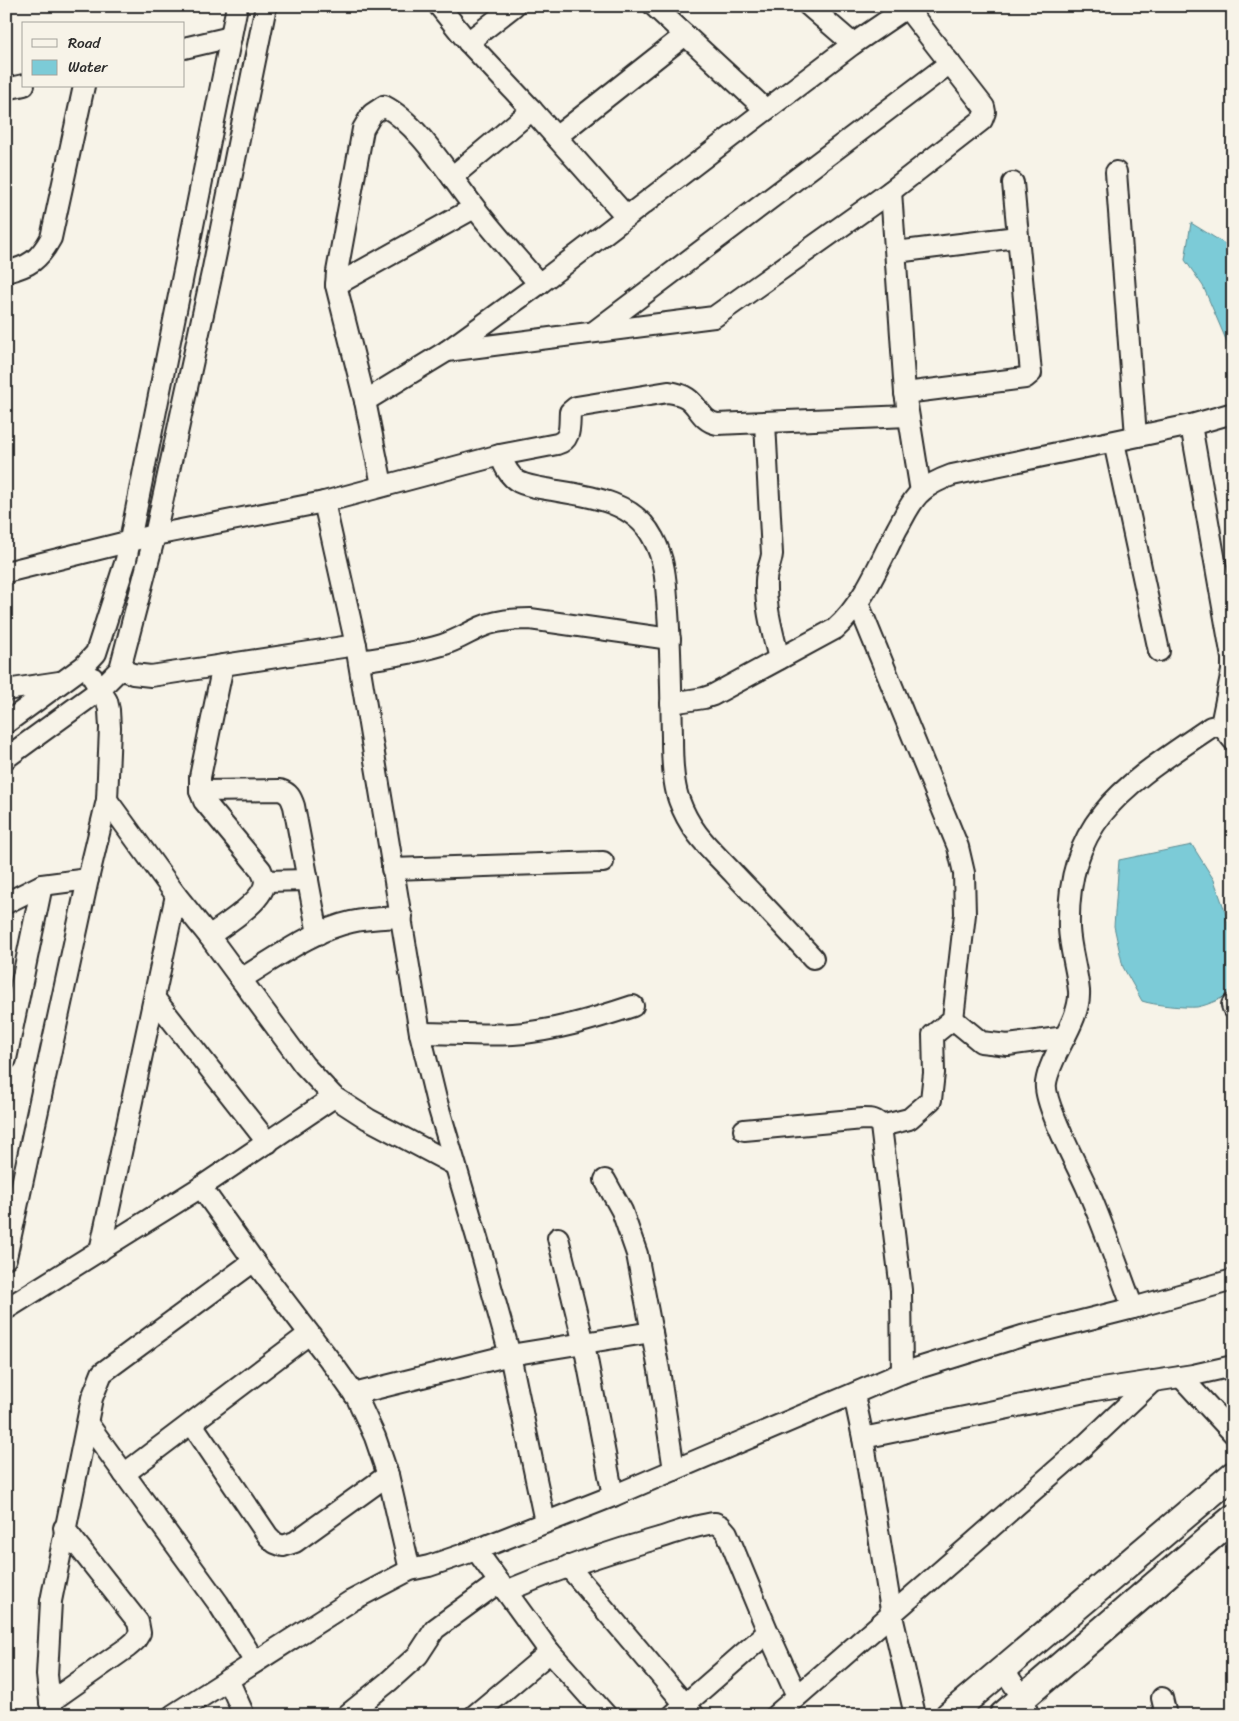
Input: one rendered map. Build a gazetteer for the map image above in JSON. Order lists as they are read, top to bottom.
{
  "legend": ["Road", "Water"]
}
